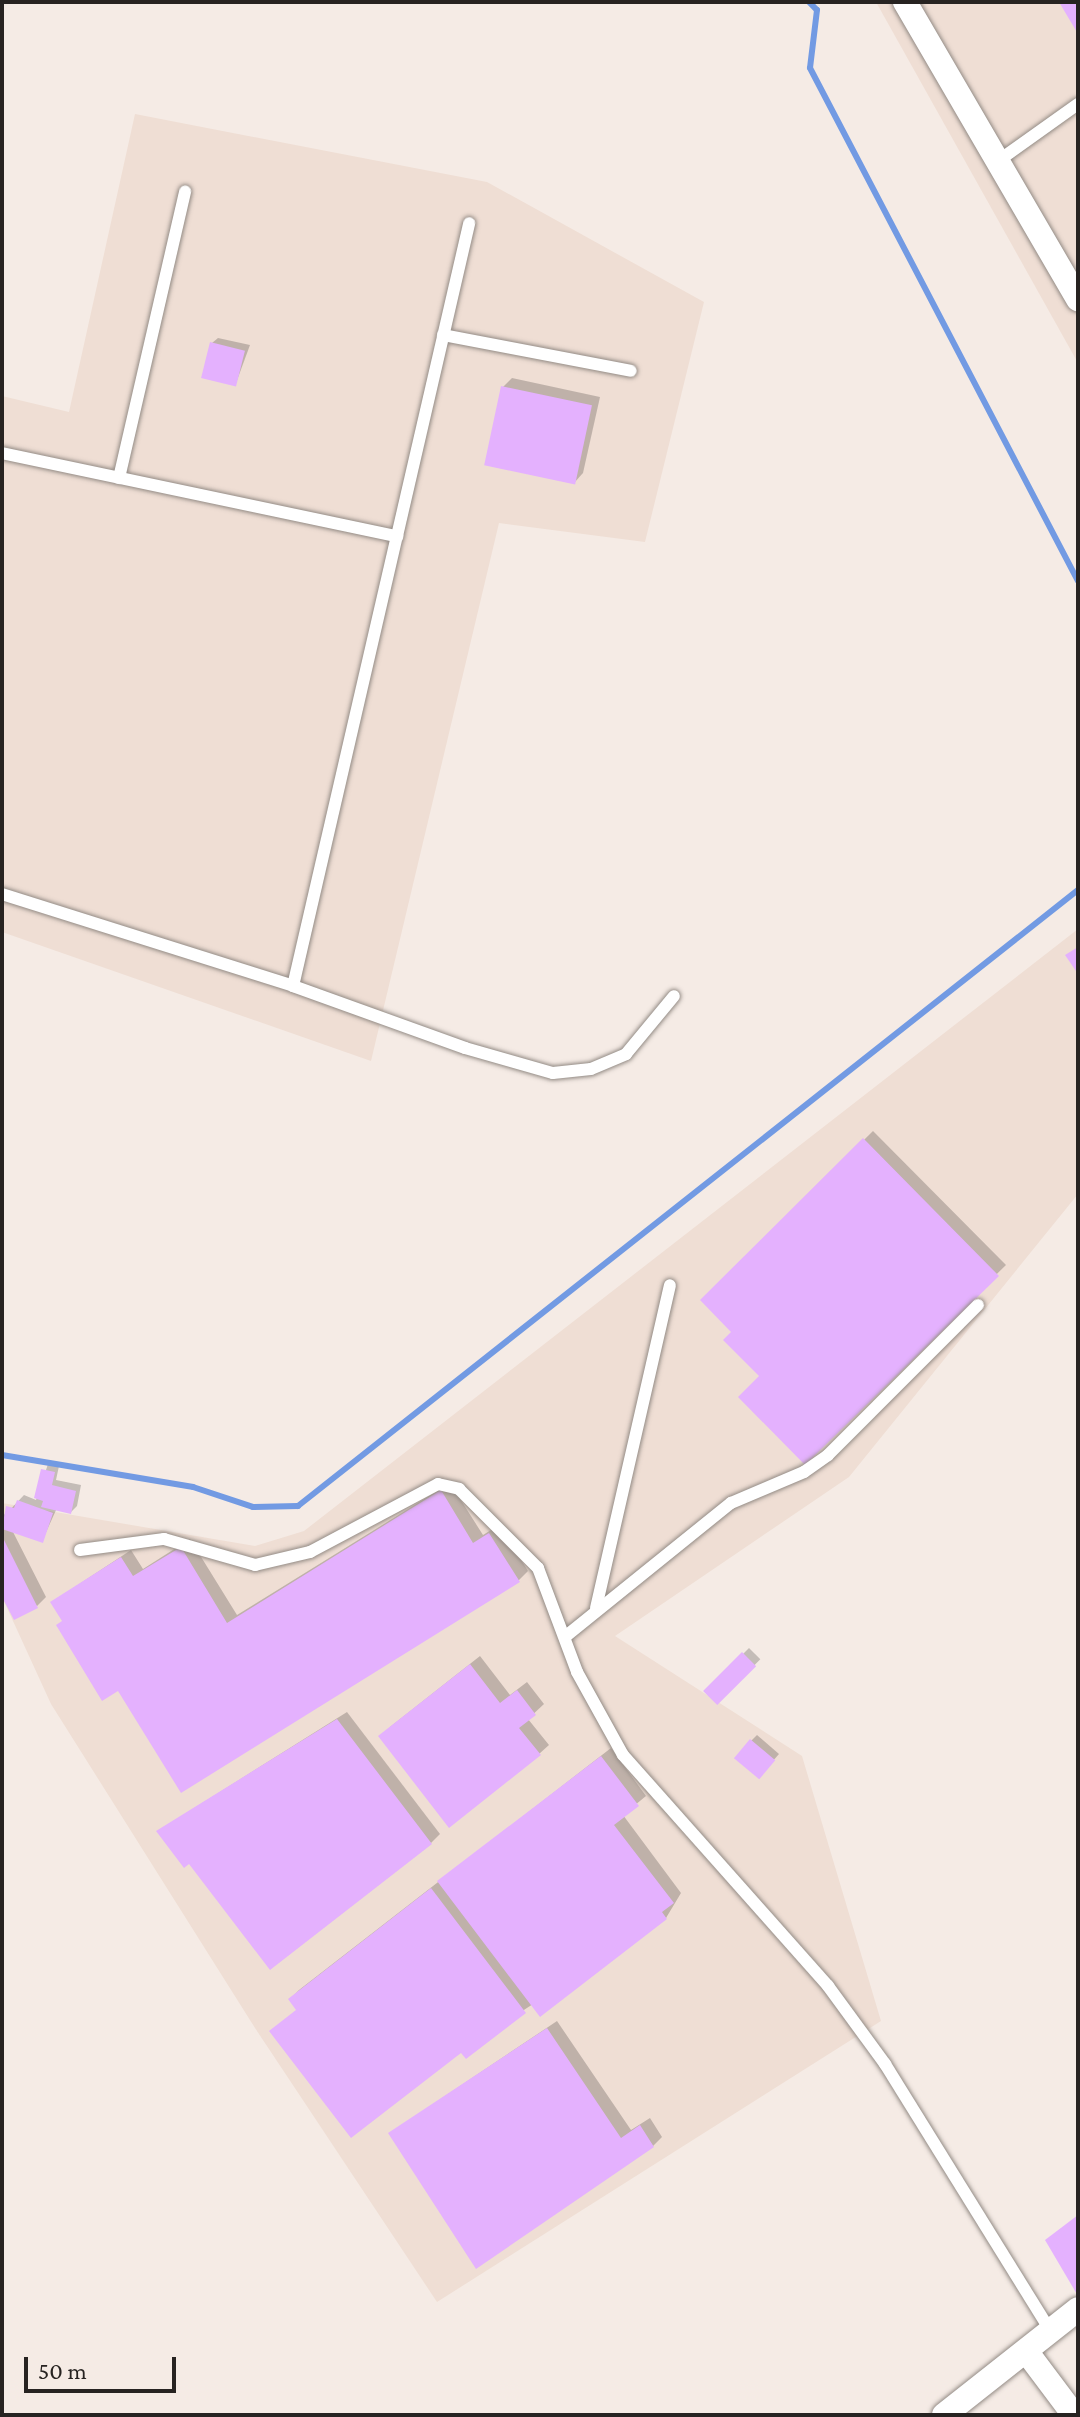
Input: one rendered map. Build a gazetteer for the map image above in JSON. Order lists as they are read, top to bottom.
{
  "scale_bar": "50 m"
}
